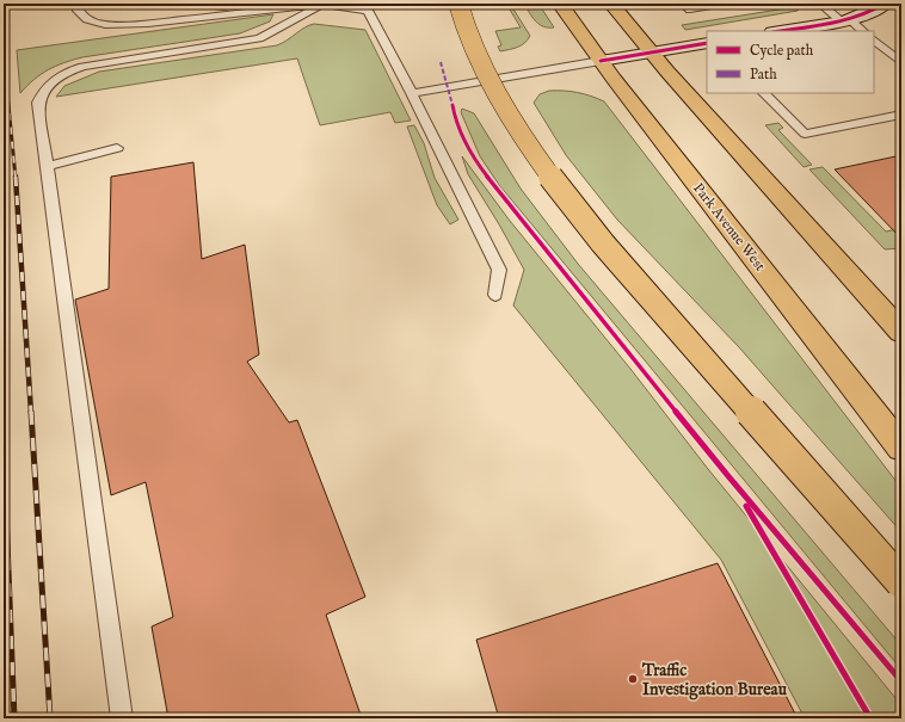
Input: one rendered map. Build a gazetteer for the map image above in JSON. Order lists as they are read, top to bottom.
{
  "streets": {
    "main road": ["Park Avenue West"]
  },
  "places": ["Traffic Investigation Bureau"],
  "legend": ["Cycle path", "Path"]
}
